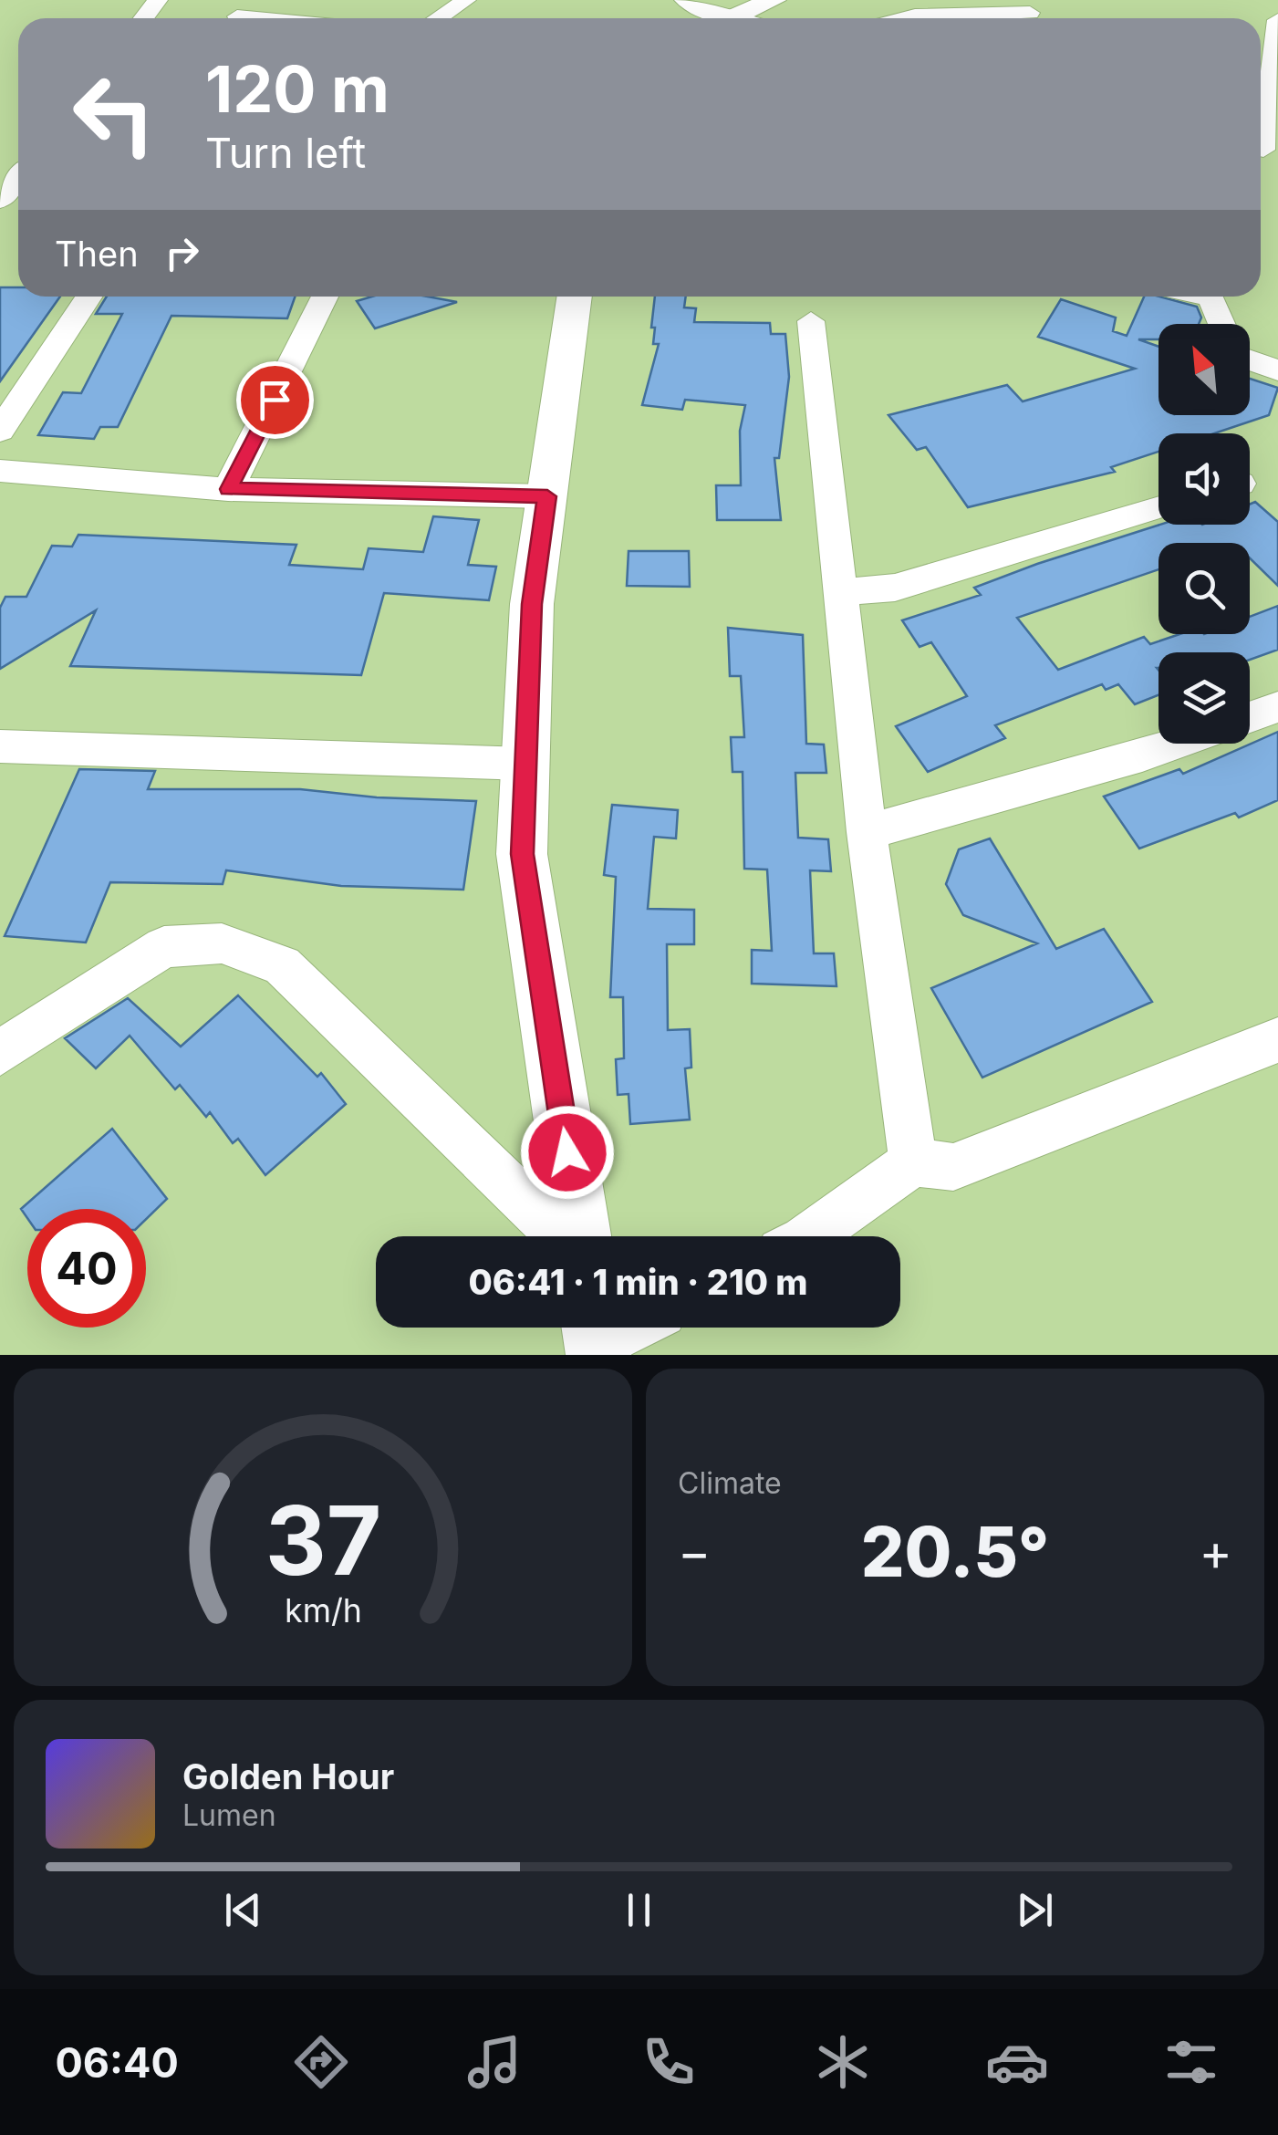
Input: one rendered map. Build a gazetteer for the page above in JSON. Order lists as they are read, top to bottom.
{
  "north": "top left",
  "page": {
    "turn": ["120 m", "Turn left"],
    "then": "Then",
    "limit": "40",
    "trip": "06:41 · 1 min · 210 m",
    "tile": "Climate",
    "heat": ["−", "20.5°", "+"],
    "song": ["Golden Hour", "Lumen"],
    "tabs": "06:40",
    "gauge": ["37", "km/h"]
  }
}
